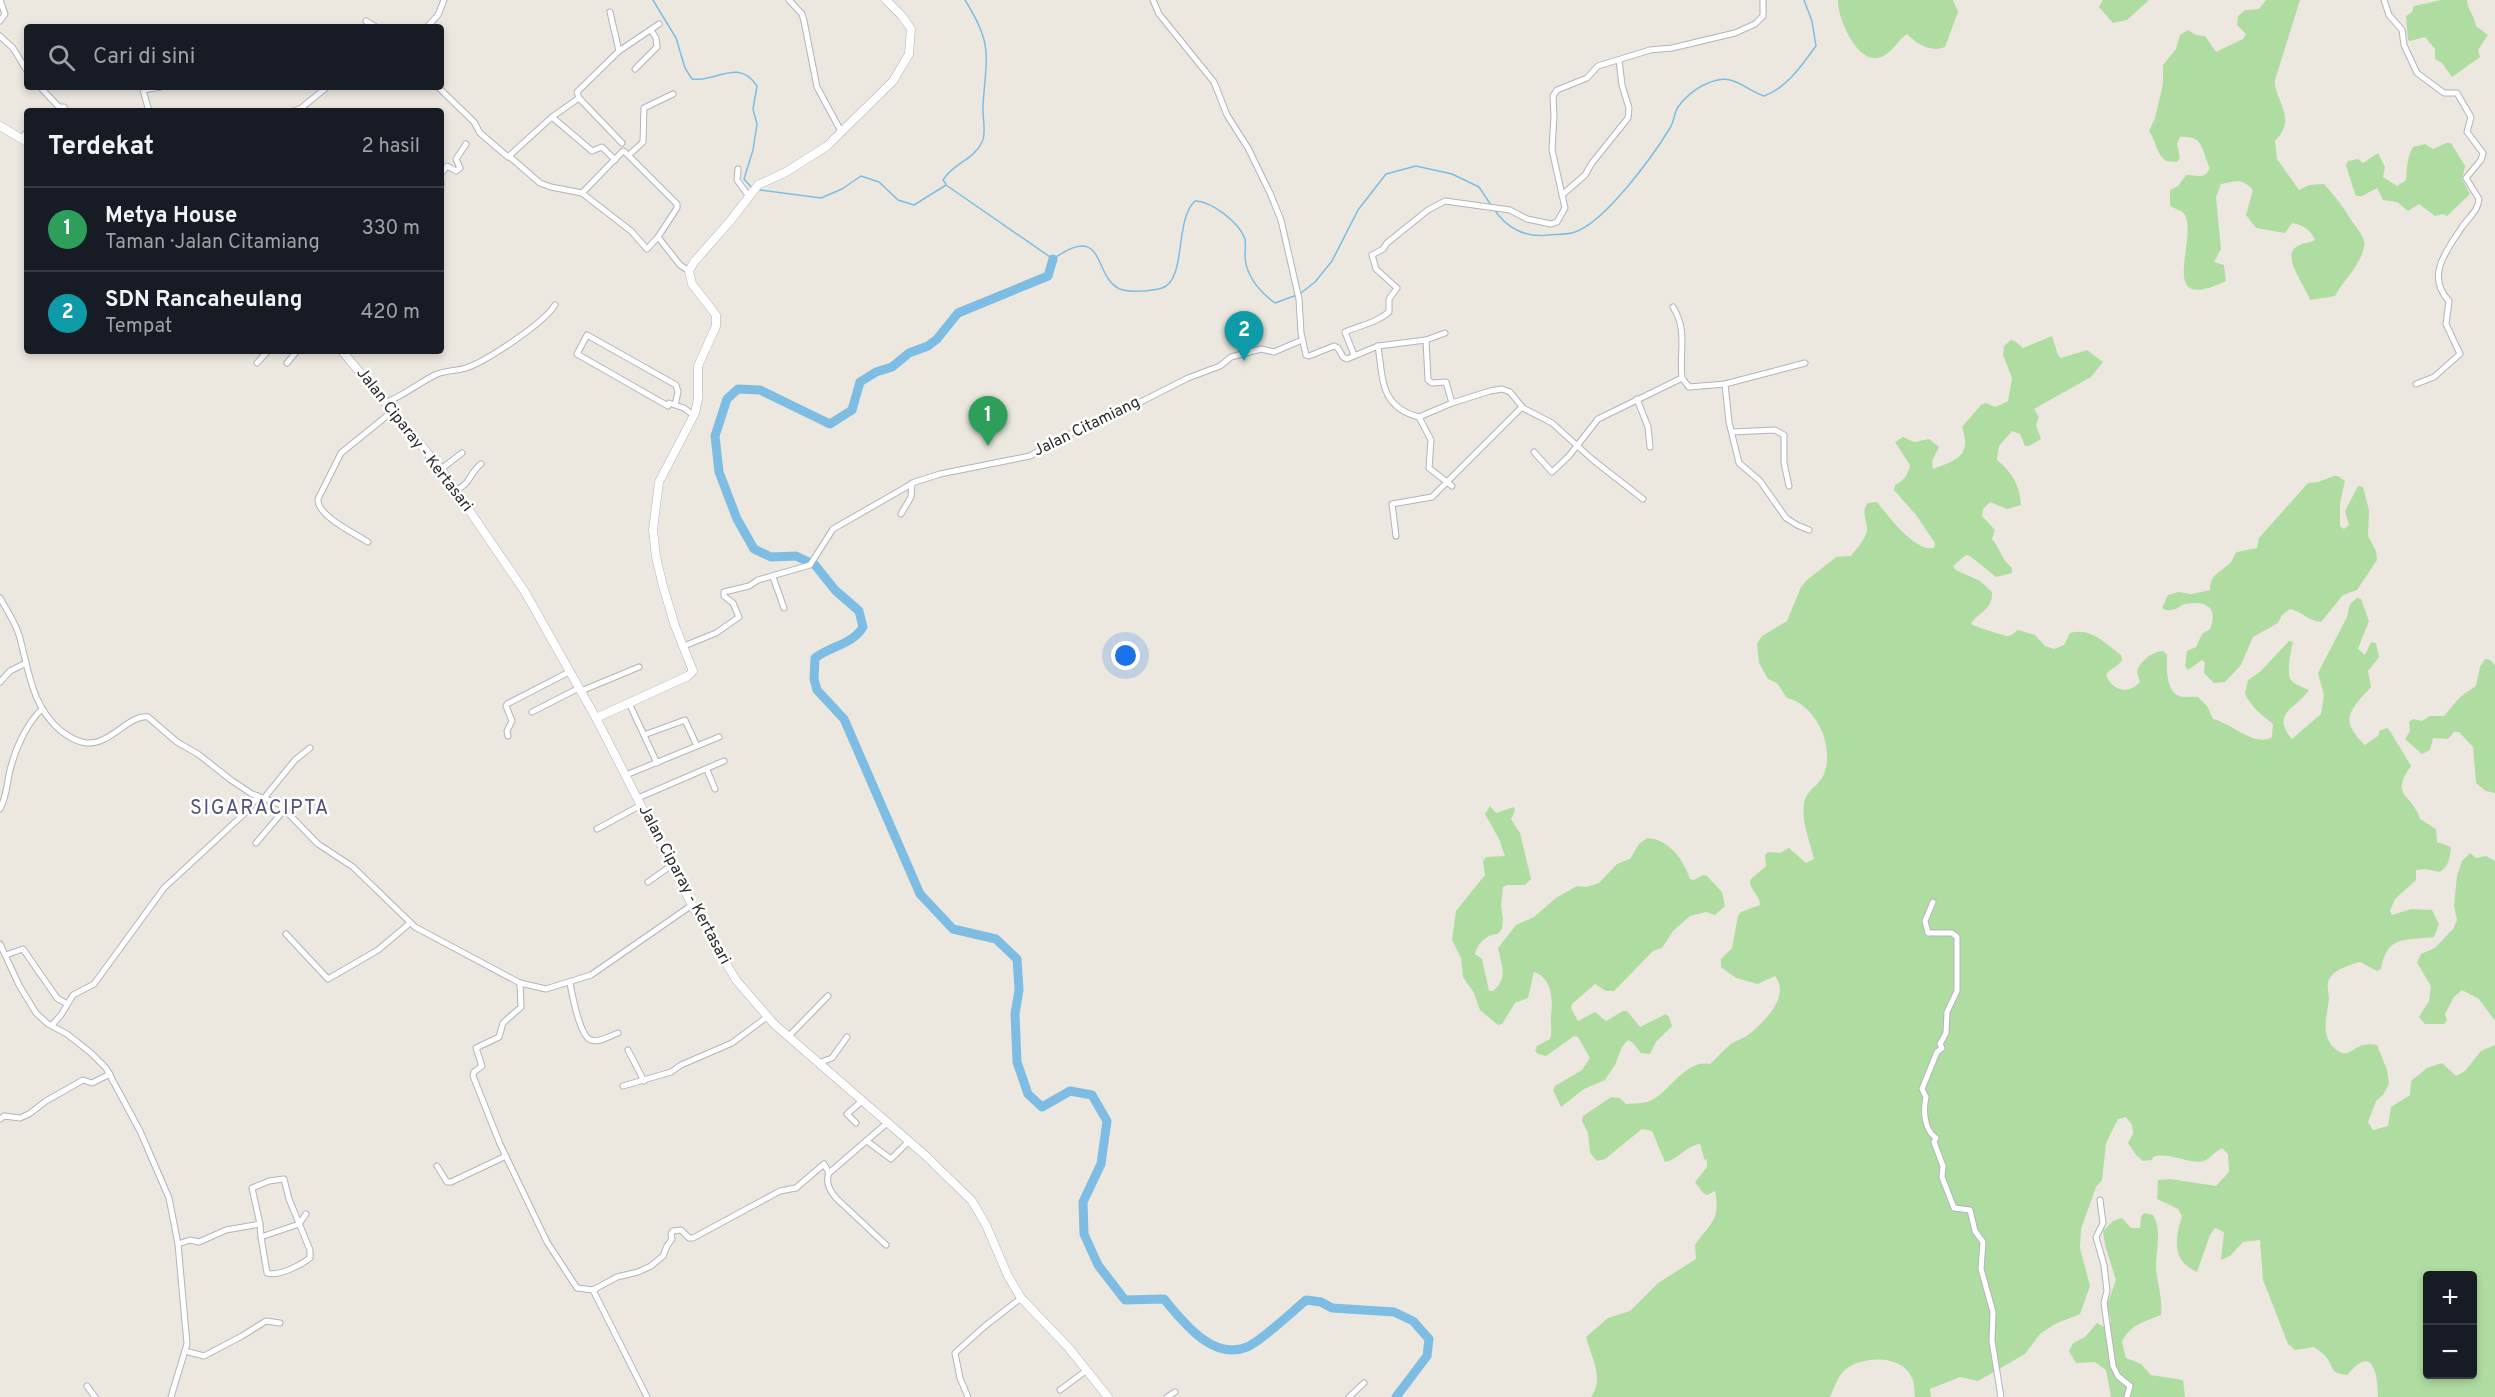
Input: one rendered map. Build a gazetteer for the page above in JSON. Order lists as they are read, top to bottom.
{
  "streets": {
    "main road": ["Jalan Ciparay - Kertasari"],
    "street": ["Jalan Citamiang"]
  },
  "districts": ["SIGARACIPTA"],
  "page": {
    "search": "Cari di sini",
    "heading": ["Terdekat", "2 hasil"],
    "list": [
      {
        "mark": "1",
        "name": "Metya House",
        "note": "Taman · Jalan Citamiang",
        "value": "330 m"
      },
      {
        "mark": "2",
        "name": "SDN Rancaheulang",
        "note": "Tempat",
        "value": "420 m"
      }
    ],
    "pins": ["2", "1"],
    "map_buttons": ["+", "−"]
  }
}
